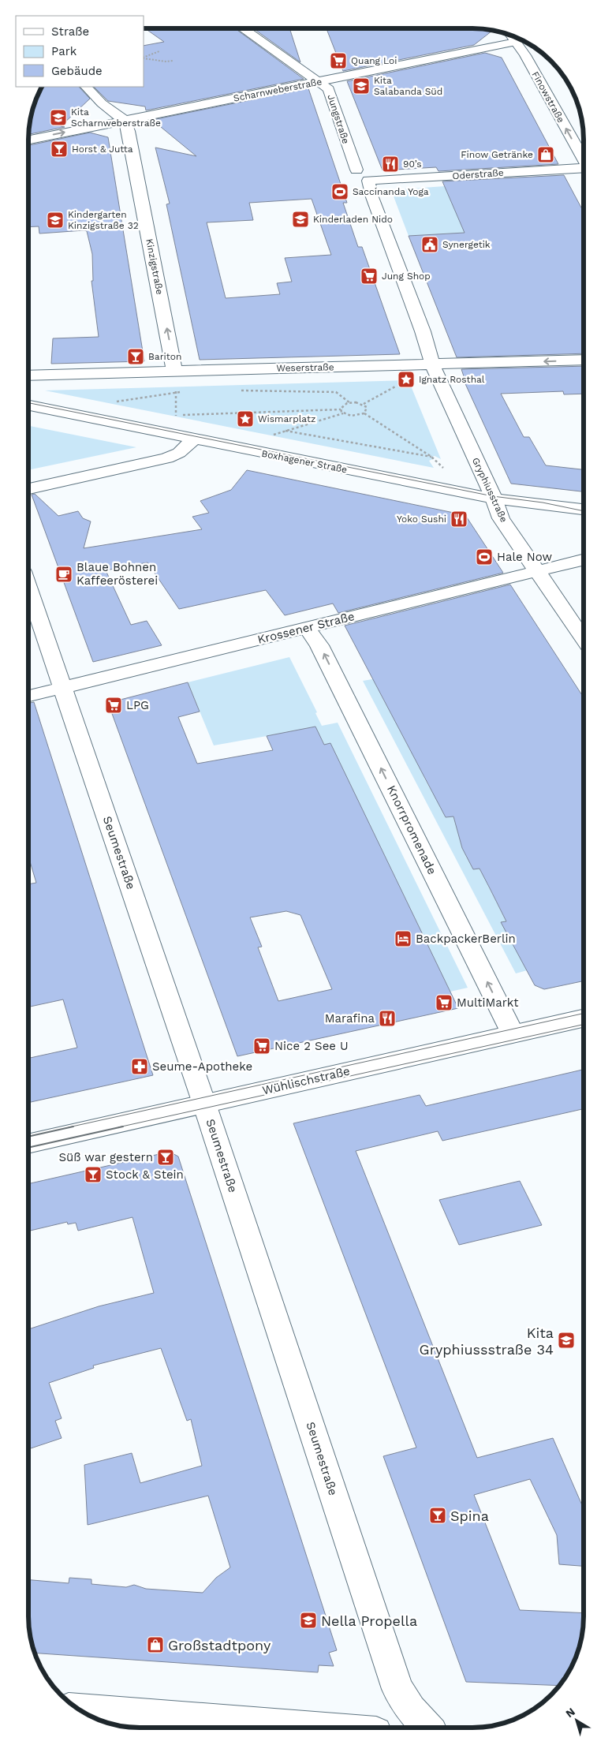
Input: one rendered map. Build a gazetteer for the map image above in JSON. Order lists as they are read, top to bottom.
{
  "streets": {
    "street": [
      "Scharnweberstraße",
      "Finowstraße",
      "Jungstraße",
      "Oderstraße",
      "Kinzigstraße",
      "Weserstraße",
      "Boxhagener Straße",
      "Gryphiusstraße",
      "Krossener Straße",
      "Knorrpromenade",
      "Seumestraße",
      "Wühlischstraße"
    ]
  },
  "crossings": [
    ["Scharnweberstraße", "Finowstraße"],
    ["Scharnweberstraße", "Jungstraße"],
    ["Scharnweberstraße", "Kinzigstraße"],
    ["Oderstraße", "Weserstraße"],
    ["Oderstraße", "Gryphiusstraße"],
    ["Kinzigstraße", "Weserstraße"],
    ["Weserstraße", "Gryphiusstraße"],
    ["Boxhagener Straße", "Gryphiusstraße"],
    ["Gryphiusstraße", "Krossener Straße"],
    ["Krossener Straße", "Knorrpromenade"],
    ["Krossener Straße", "Seumestraße"],
    ["Knorrpromenade", "Wühlischstraße"],
    ["Seumestraße", "Wühlischstraße"]
  ],
  "one_way": ["Finowstraße", "Kinzigstraße", "Knorrpromenade"],
  "places": {
    "supermarket": [
      "Quang Loi",
      "Jung Shop",
      "LPG",
      "MultiMarkt",
      "Nice 2 See U"
    ],
    "school or university": [
      "Kita Salabanda Süd",
      "Kita Scharnweberstraße",
      "Kinderladen Nido",
      "Kindergarten Kinzigstraße 32",
      "Kita Gryphiussstraße 34",
      "Nella Propella"
    ],
    "bar": [
      "Horst & Jutta",
      "Bariton",
      "Süß war gestern",
      "Stock & Stein",
      "Spina"
    ],
    "shop": ["Finow Getränke", "Großstadtpony"],
    "restaurant": ["90’s", "Yoko Sushi", "Marafina"],
    "sports": ["Saccinanda Yoga", "Hale Now"],
    "public building": ["Synergetik"],
    "place": ["Ignatz Rosthal", "Wismarplatz"],
    "cafe": ["Blaue Bohnen Kaffeerösterei"],
    "hotel": ["BackpackerBerlin"],
    "pharmacy": ["Seume-Apotheke"]
  },
  "legend": ["Straße", "Park", "Gebäude"],
  "north": "top left"
}
